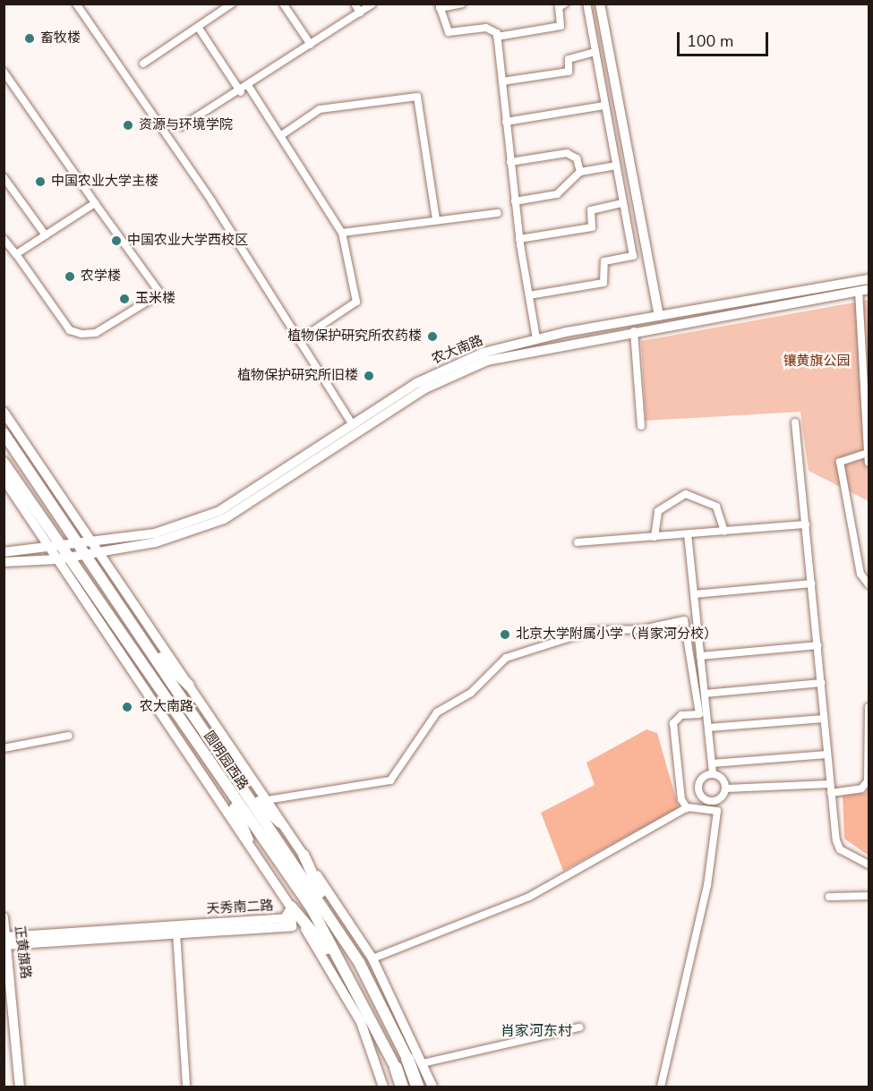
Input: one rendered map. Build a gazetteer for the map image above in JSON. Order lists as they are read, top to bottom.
{
  "streets": {
    "highway": ["圆明园西路"],
    "street": ["农大南路", "天秀南二路", "正黄旗路"]
  },
  "crossings": [
    ["农大南路", "圆明园西路"],
    ["圆明园西路", "天秀南二路"],
    ["天秀南二路", "正黄旗路"]
  ],
  "districts": ["肖家河东村"],
  "parks": ["镶黄旗公园"],
  "places": [
    "畜牧楼",
    "资源与环境学院",
    "中国农业大学主楼",
    "中国农业大学西校区",
    "农学楼",
    "玉米楼",
    "植物保护研究所农药楼",
    "植物保护研究所旧楼",
    "北京大学附属小学（肖家河分校）",
    "农大南路"
  ],
  "scale_bar": "100 m"
}
